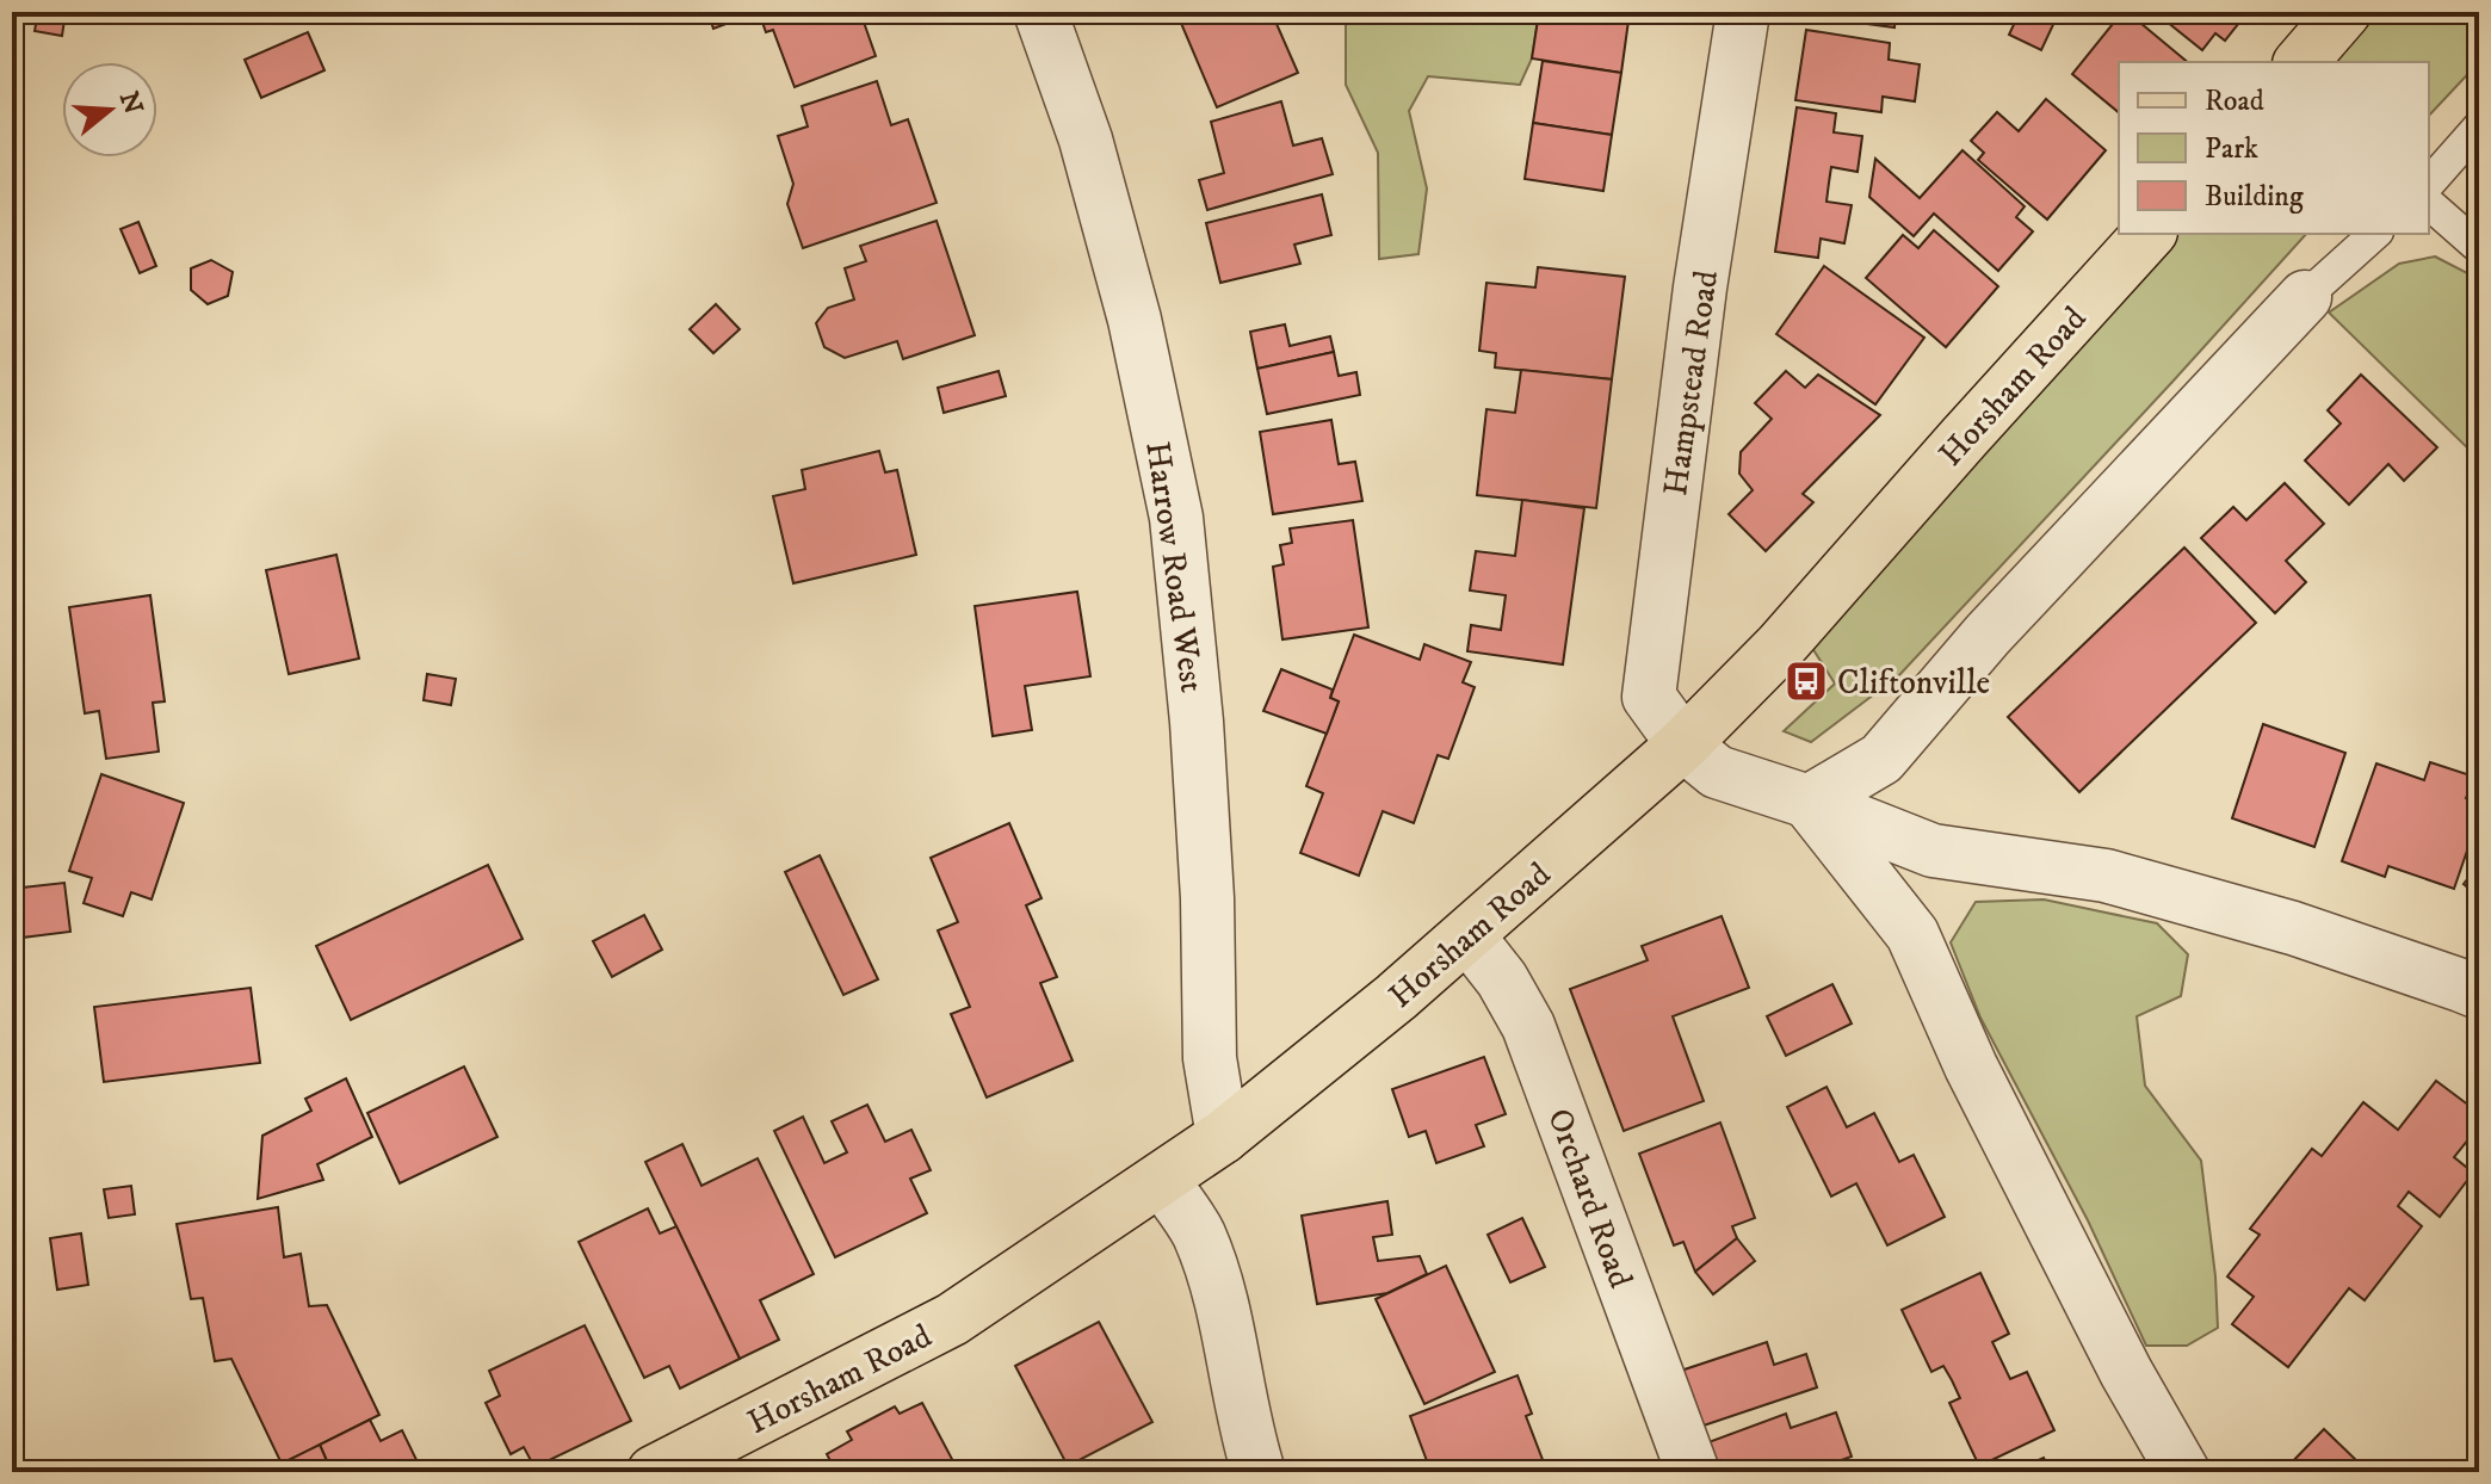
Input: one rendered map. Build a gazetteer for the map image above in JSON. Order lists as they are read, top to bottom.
{
  "streets": {
    "main road": ["Horsham Road"],
    "street": ["Hampstead Road", "Harrow Road West", "Orchard Road"]
  },
  "crossings": [
    ["Hampstead Road", "Horsham Road"],
    ["Horsham Road", "Harrow Road West"],
    ["Horsham Road", "Orchard Road"]
  ],
  "places": {
    "bus stop": ["Cliftonville"]
  },
  "legend": ["Road", "Park", "Building"],
  "north": "right"
}
